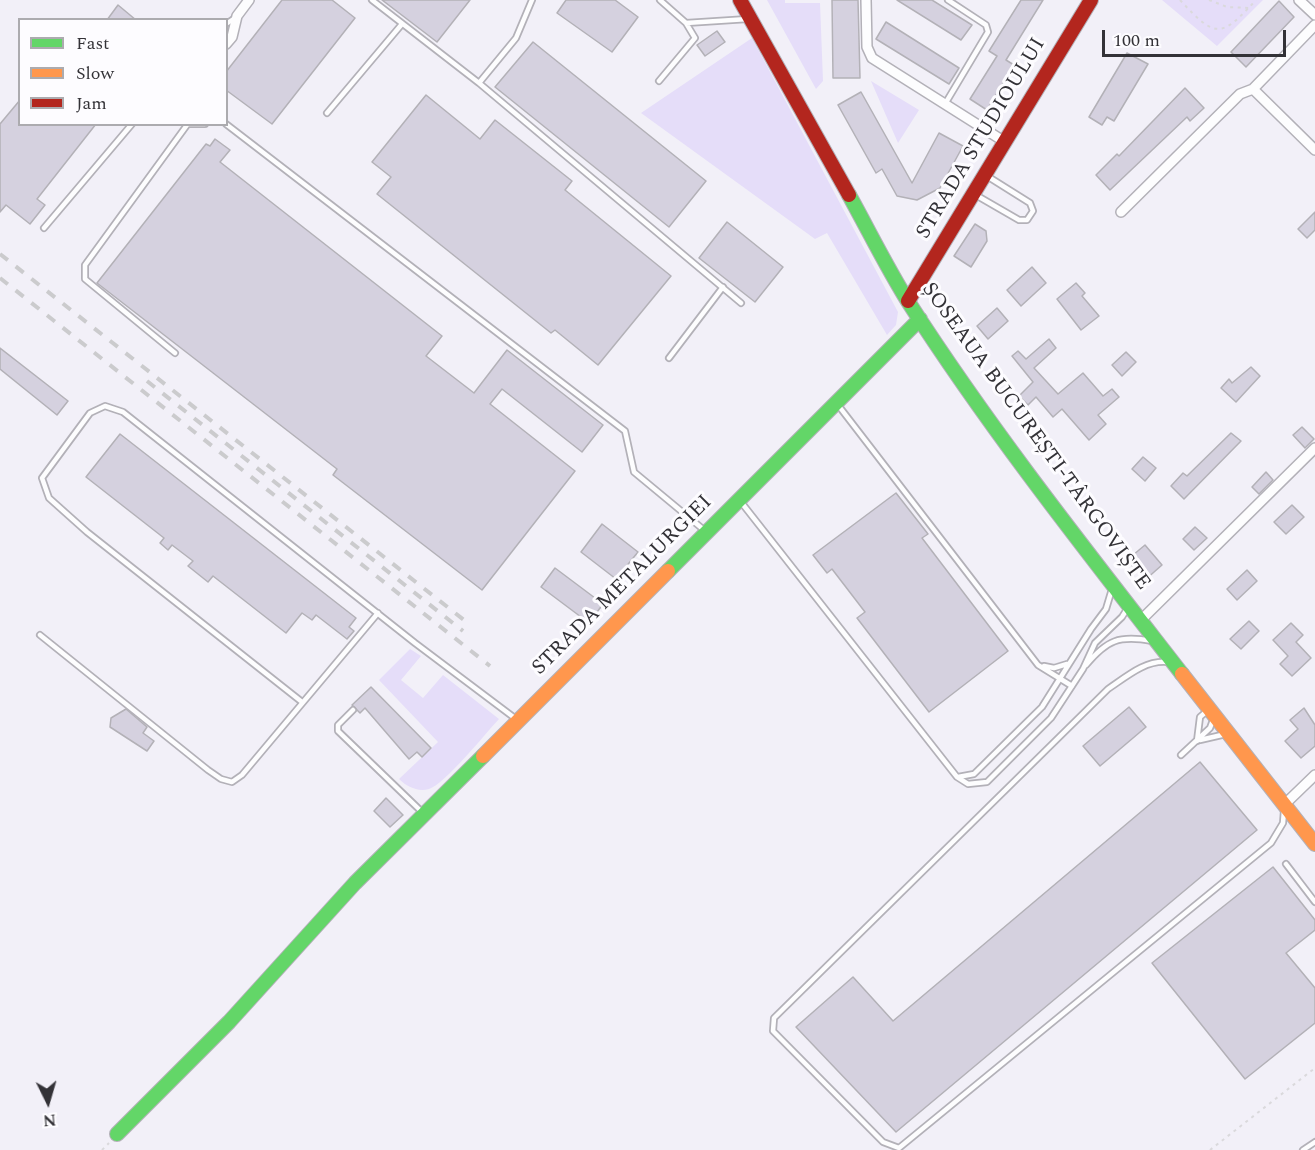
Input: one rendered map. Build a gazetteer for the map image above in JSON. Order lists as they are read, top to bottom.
{
  "streets": {
    "street": ["STRADA STUDIOULUI", "ȘOSEAUA BUCUREȘTI-TÂRGOVIȘTE", "STRADA METALURGIEI"]
  },
  "crossings": [
    ["STRADA STUDIOULUI", "ȘOSEAUA BUCUREȘTI-TÂRGOVIȘTE"],
    ["ȘOSEAUA BUCUREȘTI-TÂRGOVIȘTE", "STRADA METALURGIEI"]
  ],
  "legend": ["Fast", "Slow", "Jam"],
  "scale_bar": "100 m",
  "north": "bottom"
}
